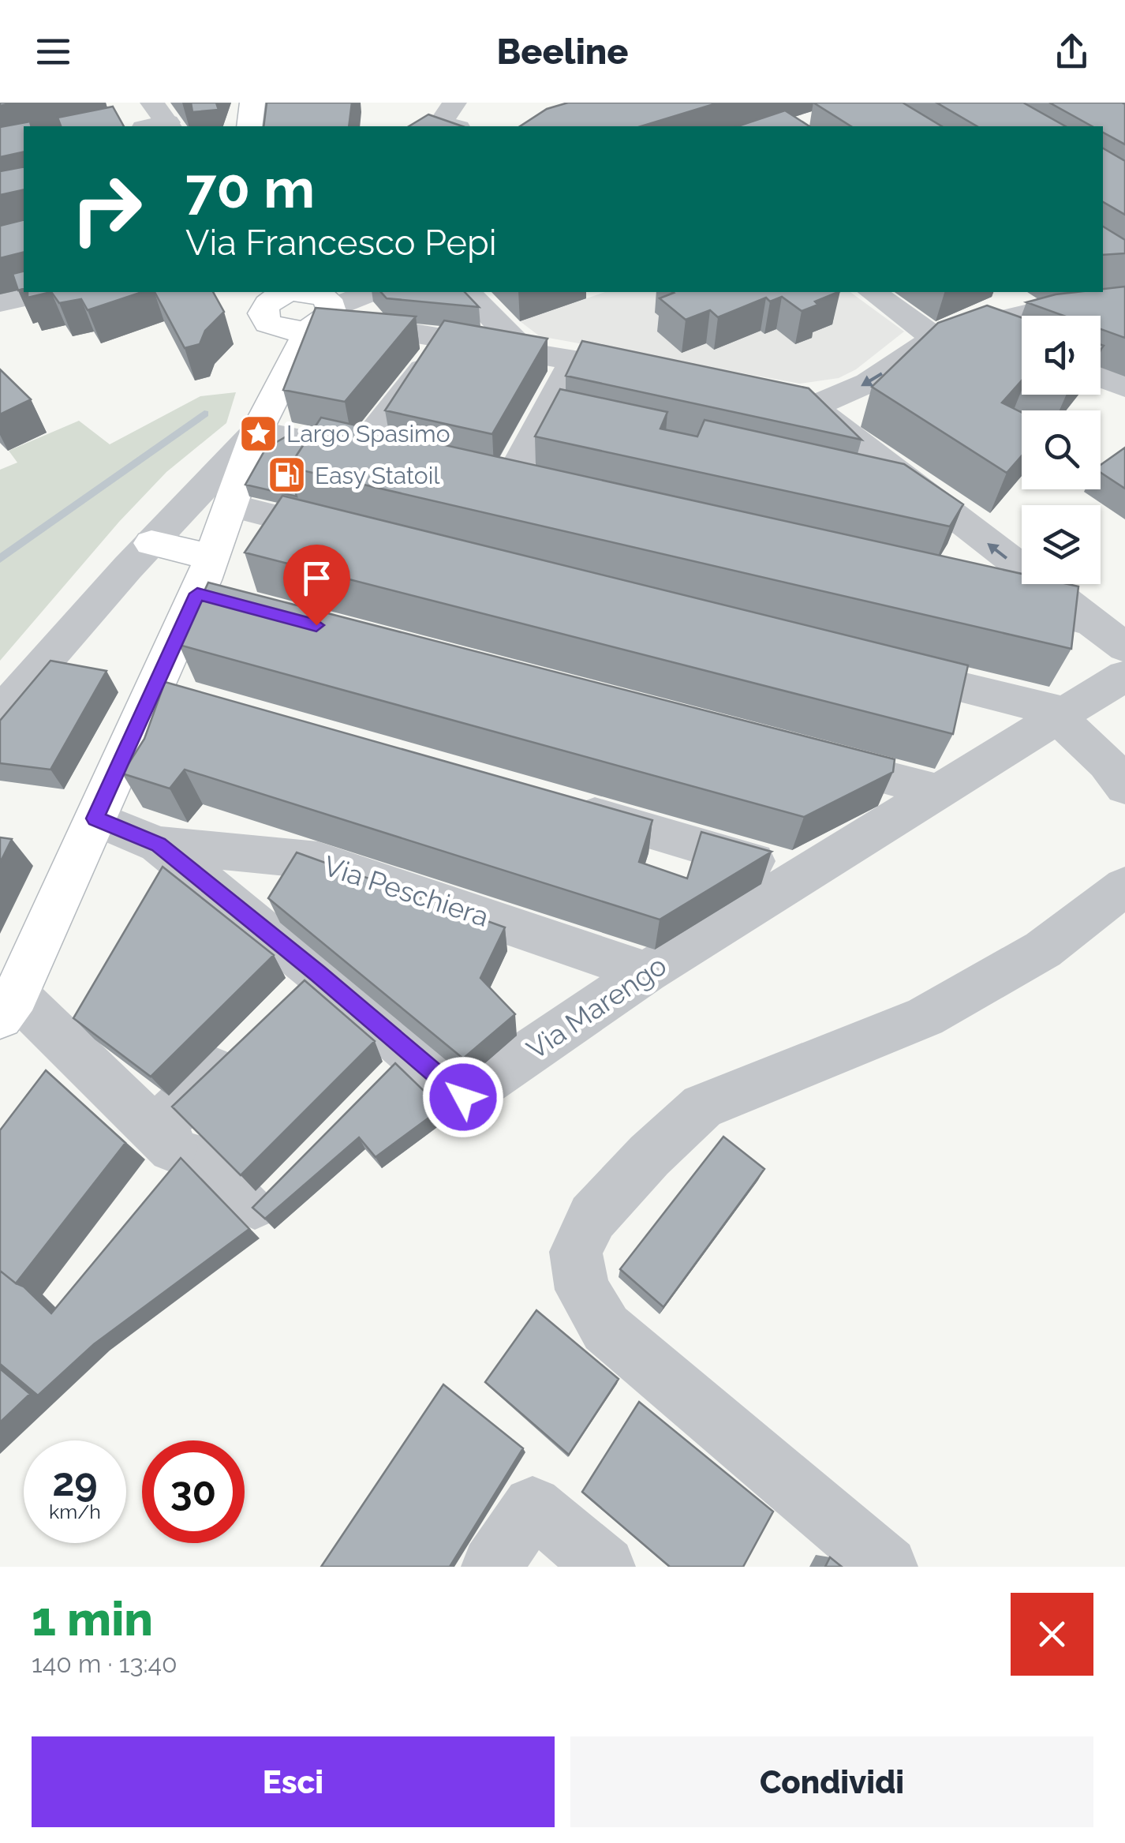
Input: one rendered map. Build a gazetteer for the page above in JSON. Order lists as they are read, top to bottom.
{
  "streets": {
    "street": ["Via Peschiera", "Via Marengo"]
  },
  "crossings": [
    ["Via Peschiera", "Via Marengo"]
  ],
  "places": {
    "place": ["Largo Spasimo"],
    "fuel station": ["Easy Statoil"]
  },
  "page": {
    "header": "Beeline",
    "turn": ["70 m", "Via Francesco Pepi"],
    "speed": "29 km/h",
    "limit": "30",
    "heading": ["1 min", "140 m · 13:40"],
    "buttons": ["Esci", "Condividi"]
  }
}
